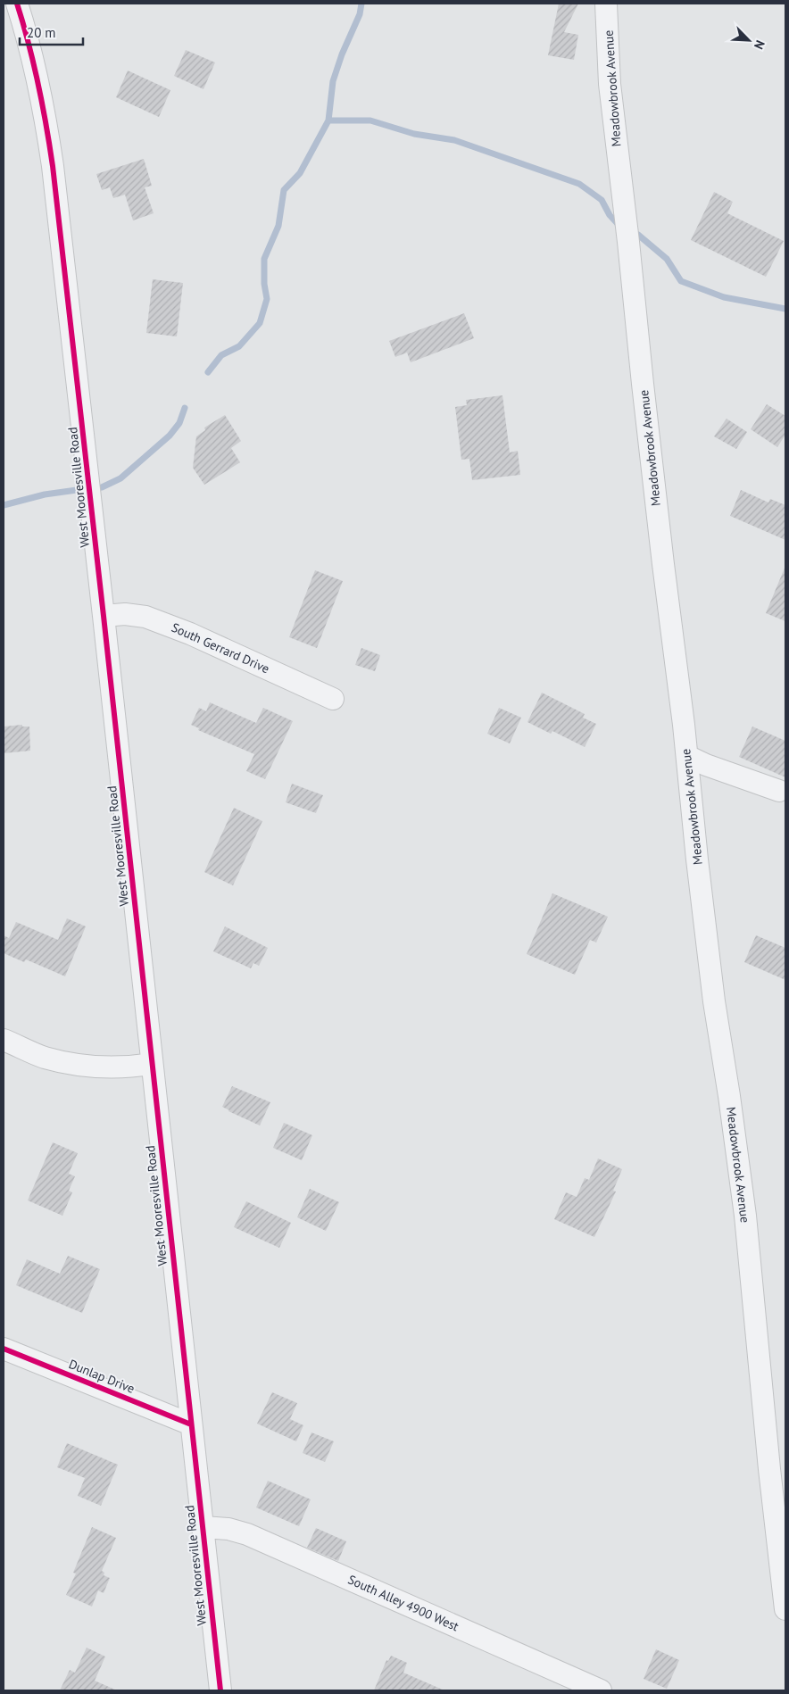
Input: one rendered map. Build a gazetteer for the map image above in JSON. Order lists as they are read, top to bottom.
{
  "streets": {
    "street": [
      "Meadowbrook Avenue",
      "West Mooresville Road",
      "South Gerrard Drive",
      "Dunlap Drive",
      "South Alley 4900 West"
    ]
  },
  "crossings": [
    ["West Mooresville Road", "South Gerrard Drive"],
    ["West Mooresville Road", "Dunlap Drive"],
    ["West Mooresville Road", "South Alley 4900 West"]
  ],
  "scale_bar": "20 m",
  "north": "bottom right"
}
